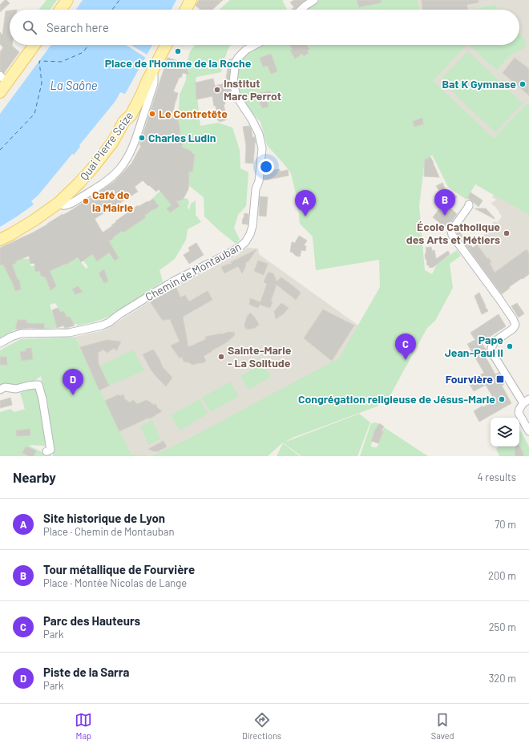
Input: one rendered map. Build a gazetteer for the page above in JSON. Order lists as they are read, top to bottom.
{
  "streets": {
    "main road": ["Quai Pierre Scize"],
    "street": ["Chemin de Montauban"]
  },
  "water": ["La Saône"],
  "places": {
    "other": [
      "Place de l'Homme de la Roche",
      "Bat K Gymnase",
      "Institut Marc Perrot",
      "Le Contretête",
      "Charles Ludin",
      "Café de la Mairie",
      "École Catholique des Arts et Métiers",
      "Pape Jean-Paul II",
      "Sainte-Marie - La Solitude",
      "Congrégation religieuse de Jésus-Marie"
    ],
    "transit": ["Fourvière"]
  },
  "page": {
    "search": "Search here",
    "pins": [
      "B",
      "A",
      "C",
      "D"
    ],
    "heading": ["Nearby", "4 results"],
    "list": [
      {
        "mark": "A",
        "name": "Site historique de Lyon",
        "note": "Place · Chemin de Montauban",
        "value": "70 m"
      },
      {
        "mark": "B",
        "name": "Tour métallique de Fourvière",
        "note": "Place · Montée Nicolas de Lange",
        "value": "200 m"
      },
      {
        "mark": "C",
        "name": "Parc des Hauteurs",
        "note": "Park",
        "value": "250 m"
      },
      {
        "mark": "D",
        "name": "Piste de la Sarra",
        "note": "Park",
        "value": "320 m"
      }
    ],
    "nav": ["Map", "Directions", "Saved"]
  }
}
